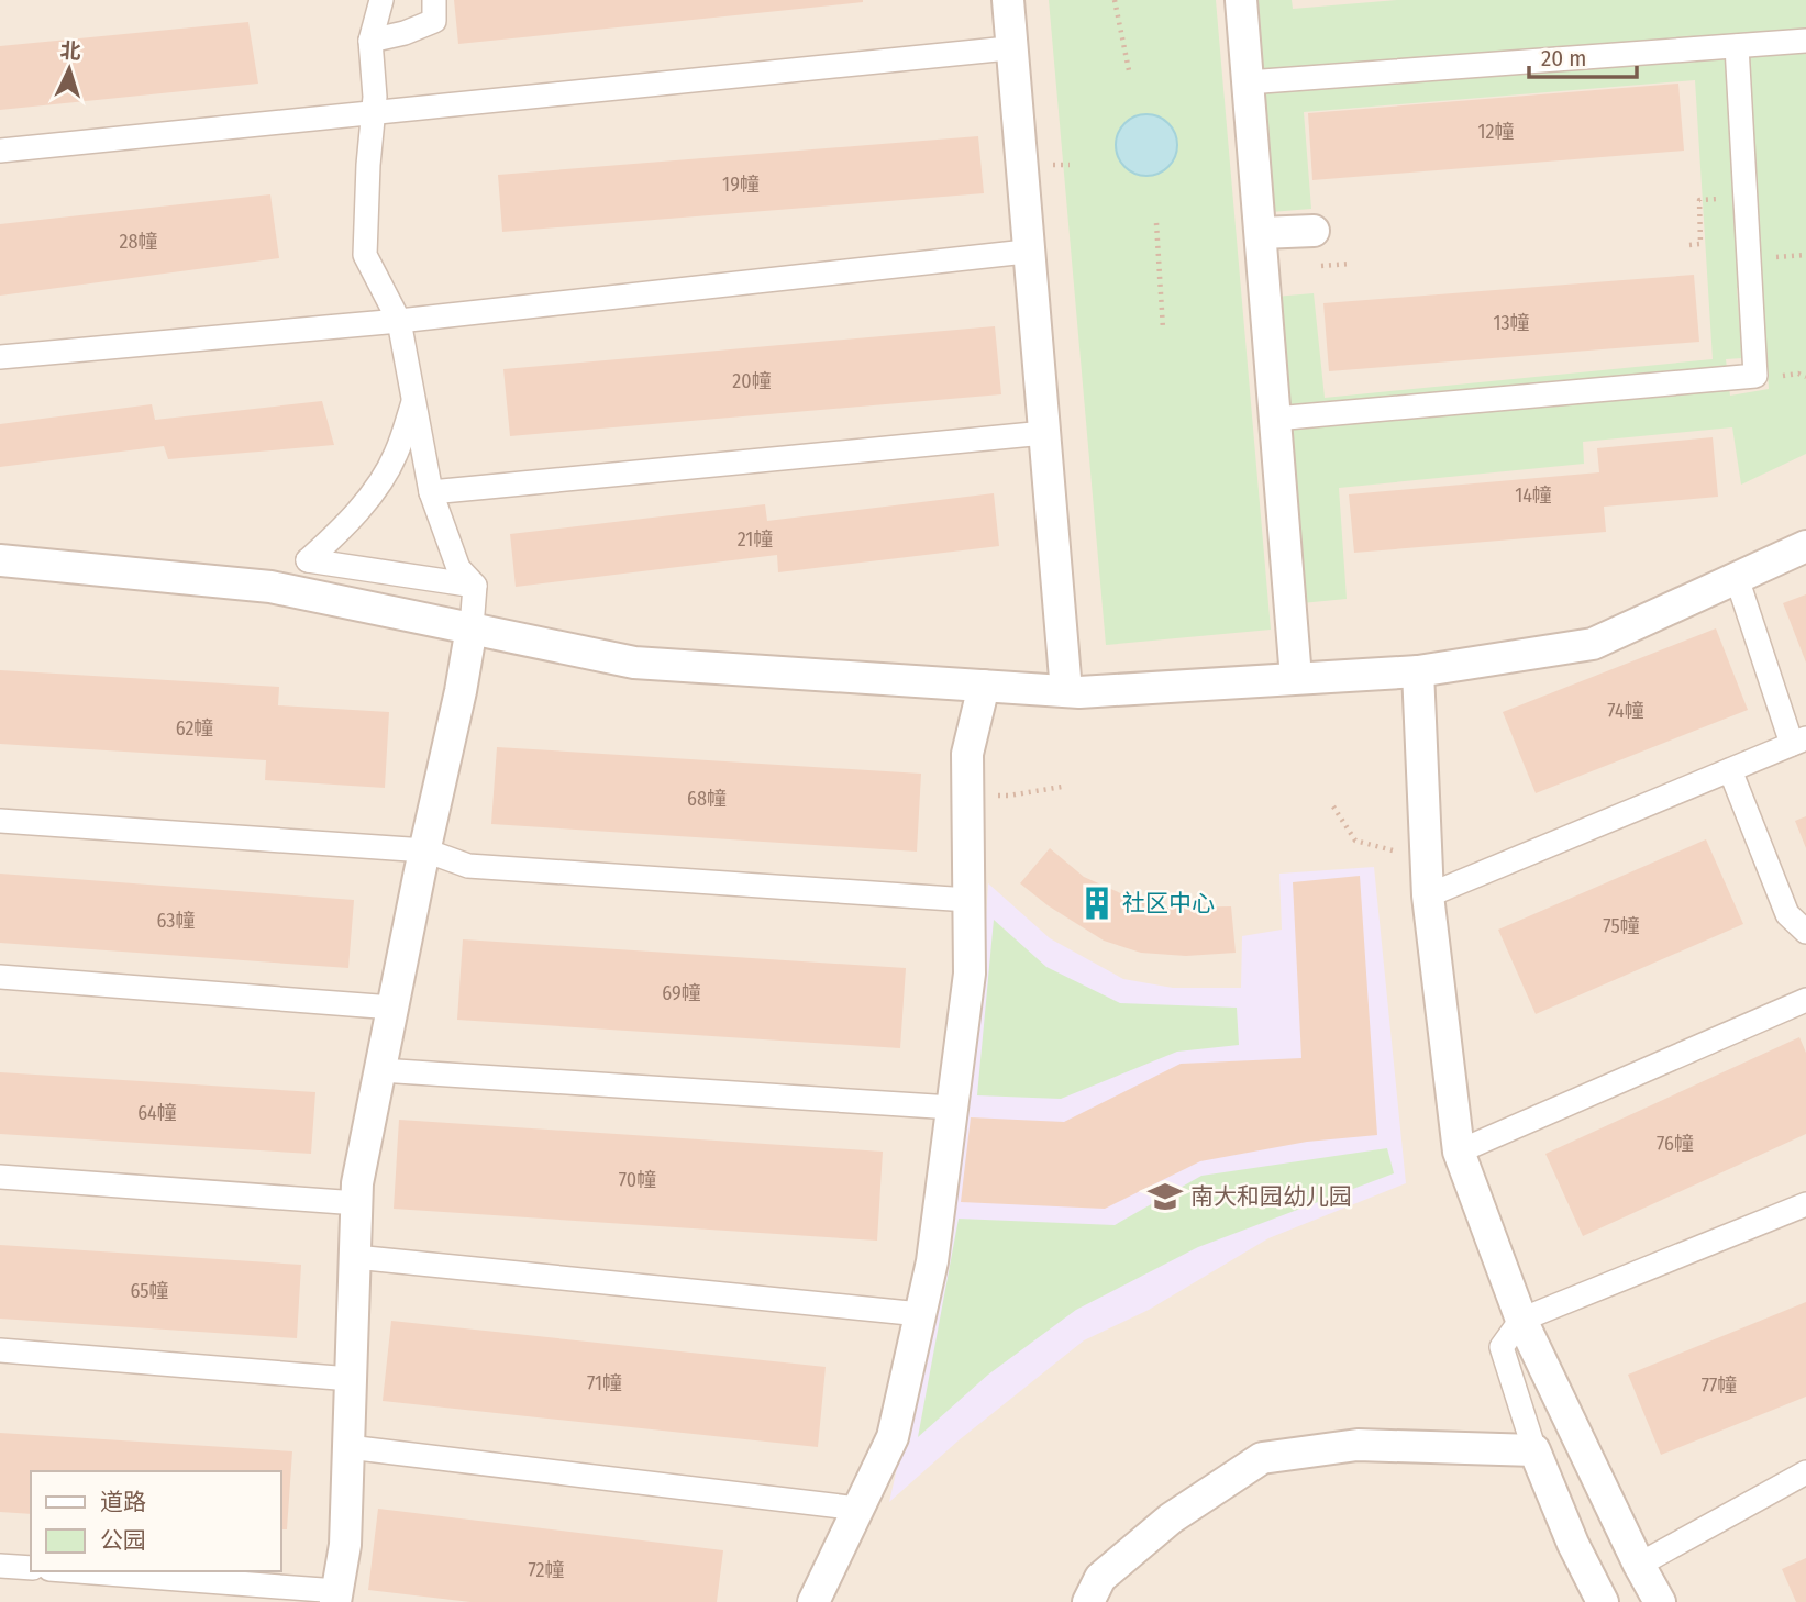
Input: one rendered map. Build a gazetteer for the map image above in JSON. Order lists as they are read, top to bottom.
{
  "places": {
    "building": ["社区中心"],
    "school or university": ["南大和园幼儿园"]
  },
  "house_numbers": [
    "12幢",
    "19幢",
    "28幢",
    "13幢",
    "20幢",
    "14幢",
    "21幢",
    "74幢",
    "62幢",
    "68幢",
    "63幢",
    "75幢",
    "69幢",
    "64幢",
    "76幢",
    "70幢",
    "65幢",
    "71幢",
    "77幢",
    "72幢"
  ],
  "legend": ["道路", "公园"],
  "scale_bar": "20 m",
  "north": "top"
}
